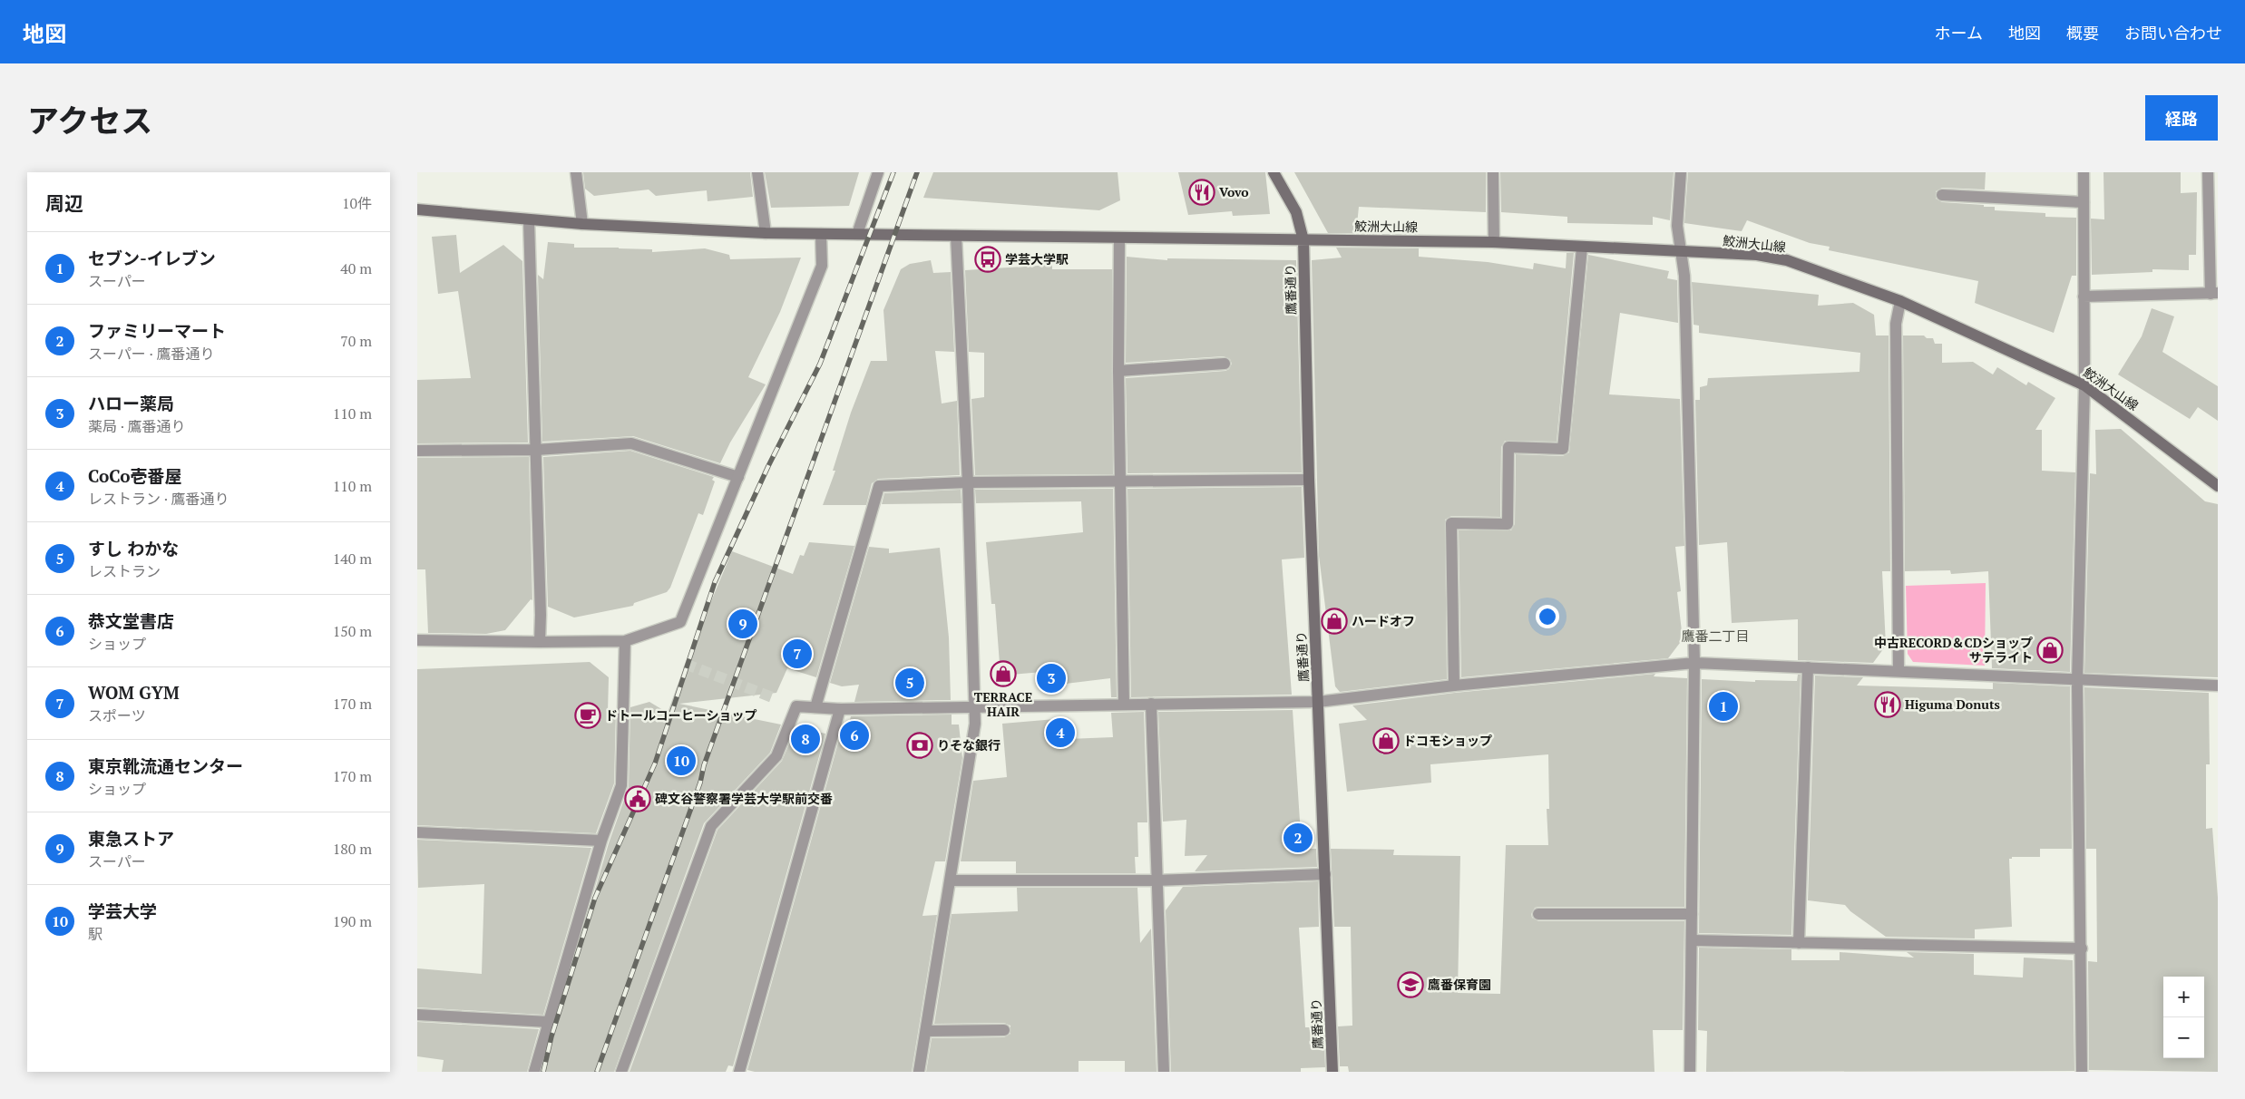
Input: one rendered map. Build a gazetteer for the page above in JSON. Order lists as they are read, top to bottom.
{
  "streets": {
    "street": ["鮫洲大山線", "鷹番通り"]
  },
  "crossings": [
    ["鮫洲大山線", "鷹番通り"]
  ],
  "districts": ["鷹番二丁目"],
  "places": {
    "restaurant": ["Vovo", "Higuma Donuts"],
    "bus stop": ["学芸大学駅"],
    "shop": [
      "ハードオフ",
      "中古RECORD＆CDショップ サテライト",
      "TERRACE HAIR",
      "ドコモショップ"
    ],
    "cafe": ["ドトールコーヒーショップ"],
    "bank": ["りそな銀行"],
    "public building": ["碑文谷警察署学芸大学駅前交番"],
    "school or university": ["鷹番保育園"]
  },
  "page": {
    "header": "地図",
    "nav": [
      "ホーム",
      "地図",
      "概要",
      "お問い合わせ"
    ],
    "title": "アクセス",
    "buttons": "経路",
    "heading": ["周辺", "10件"],
    "list": [
      {
        "mark": "1",
        "name": "セブン-イレブン",
        "note": "スーパー",
        "value": "40 m"
      },
      {
        "mark": "2",
        "name": "ファミリーマート",
        "note": "スーパー · 鷹番通り",
        "value": "70 m"
      },
      {
        "mark": "3",
        "name": "ハロー薬局",
        "note": "薬局 · 鷹番通り",
        "value": "110 m"
      },
      {
        "mark": "4",
        "name": "CoCo壱番屋",
        "note": "レストラン · 鷹番通り",
        "value": "110 m"
      },
      {
        "mark": "5",
        "name": "すし わかな",
        "note": "レストラン",
        "value": "140 m"
      },
      {
        "mark": "6",
        "name": "恭文堂書店",
        "note": "ショップ",
        "value": "150 m"
      },
      {
        "mark": "7",
        "name": "WOM GYM",
        "note": "スポーツ",
        "value": "170 m"
      },
      {
        "mark": "8",
        "name": "東京靴流通センター",
        "note": "ショップ",
        "value": "170 m"
      },
      {
        "mark": "9",
        "name": "東急ストア",
        "note": "スーパー",
        "value": "180 m"
      },
      {
        "mark": "10",
        "name": "学芸大学",
        "note": "駅",
        "value": "190 m"
      }
    ],
    "pins": [
      "9",
      "7",
      "3",
      "5",
      "1",
      "4",
      "6",
      "8",
      "10",
      "2"
    ],
    "map_buttons": ["+", "−"]
  }
}
